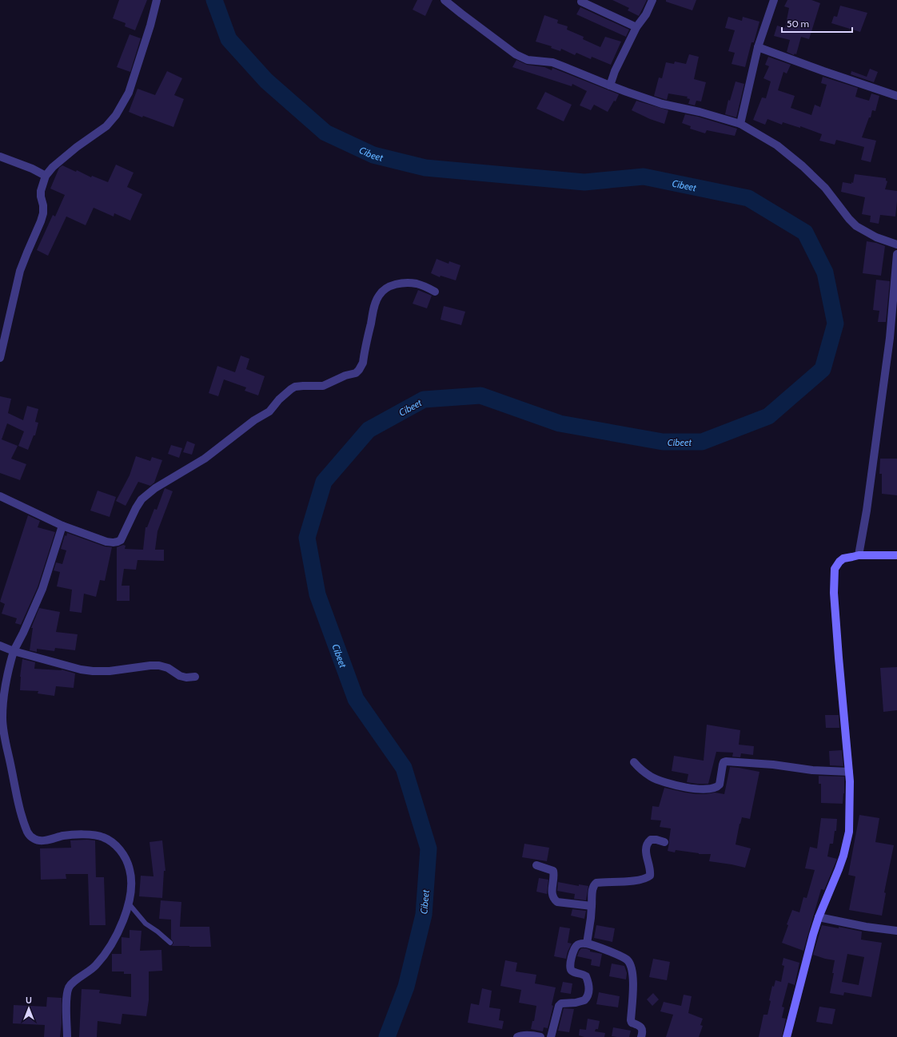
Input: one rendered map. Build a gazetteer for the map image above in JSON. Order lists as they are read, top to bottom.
{
  "water": ["Cibeet"],
  "scale_bar": "50 m",
  "north": "top"
}
